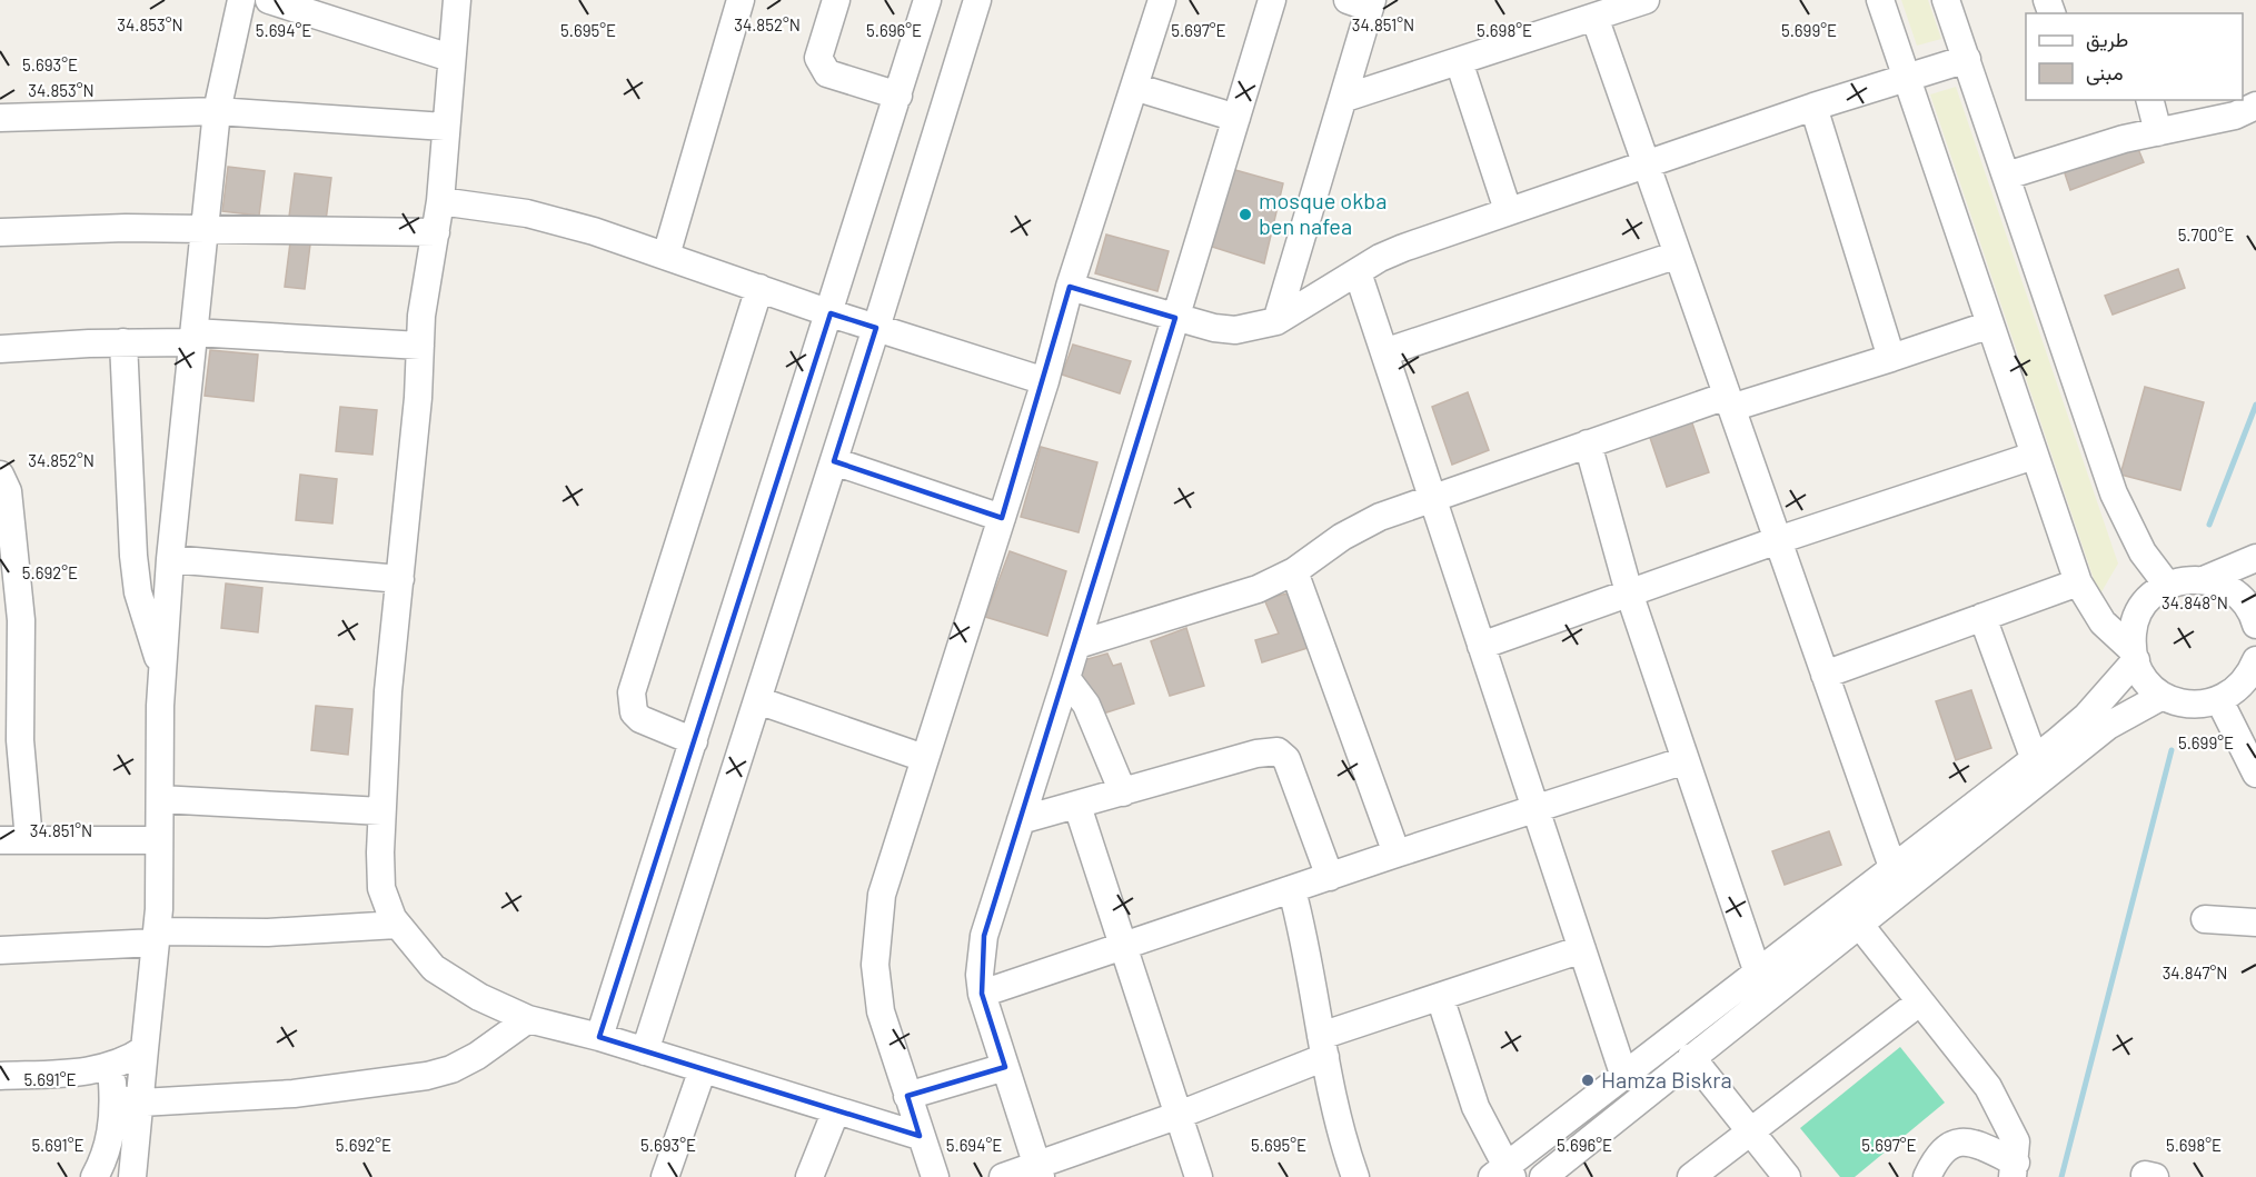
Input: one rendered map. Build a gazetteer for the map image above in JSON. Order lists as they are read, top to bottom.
{
  "places": ["mosque okba ben nafea", "Hamza Biskra"],
  "legend": ["طريق", "مبنى"],
  "coordinates": [
    "34.853°N",
    "34.852°N",
    "34.851°N",
    "5.694°E",
    "5.695°E",
    "5.696°E",
    "5.697°E",
    "5.698°E",
    "5.699°E",
    "5.693°E",
    "5.700°E",
    "5.692°E",
    "34.848°N",
    "34.847°N",
    "5.691°E"
  ]
}
